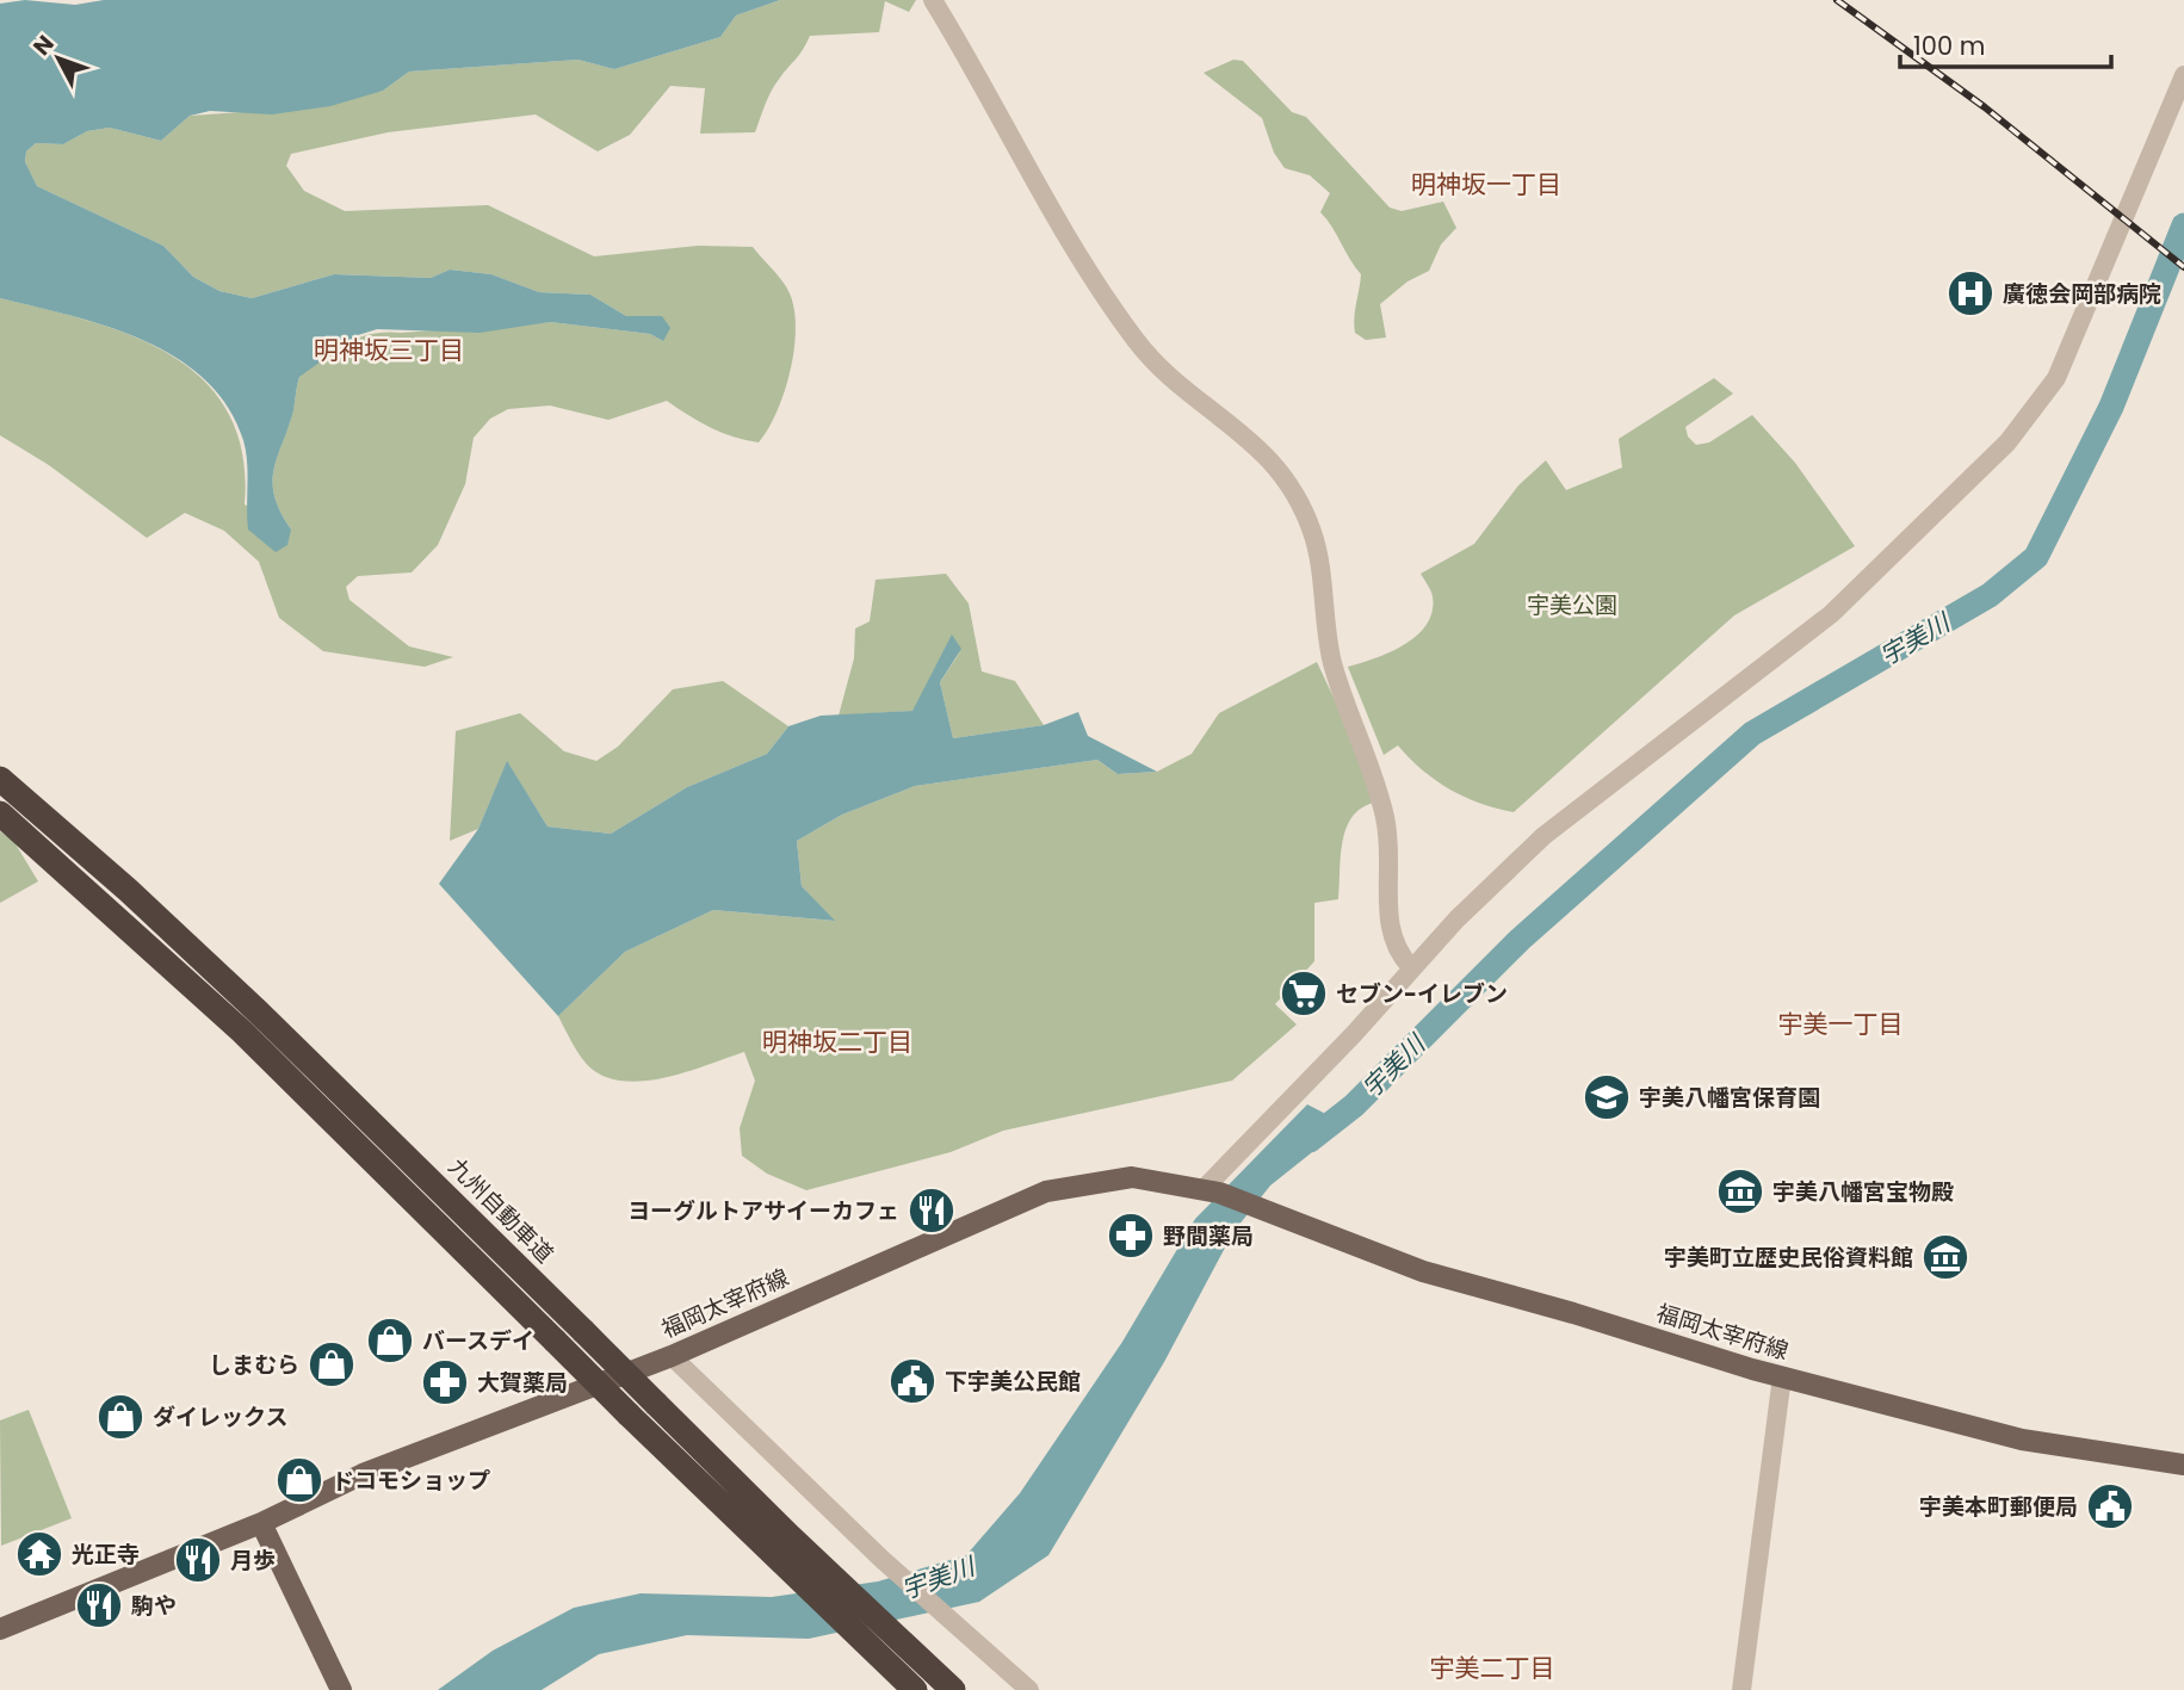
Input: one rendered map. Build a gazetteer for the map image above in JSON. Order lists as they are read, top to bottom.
{
  "streets": {
    "highway": ["九州自動車道"],
    "main road": ["福岡太宰府線"]
  },
  "districts": [
    "明神坂一丁目",
    "明神坂三丁目",
    "宇美一丁目",
    "明神坂二丁目",
    "宇美二丁目"
  ],
  "water": ["宇美川"],
  "parks": ["宇美公園"],
  "places": {
    "hospital": ["廣徳会岡部病院"],
    "supermarket": ["セブン-イレブン"],
    "school or university": ["宇美八幡宮保育園"],
    "museum": ["宇美八幡宮宝物殿", "宇美町立歴史民俗資料館"],
    "restaurant": ["ヨーグルトアサイーカフェ", "月歩", "駒や"],
    "pharmacy": ["野間薬局", "大賀薬局"],
    "shop": [
      "バースデイ",
      "しまむら",
      "ダイレックス",
      "ドコモショップ"
    ],
    "public building": ["下宇美公民館", "宇美本町郵便局"],
    "temple": ["光正寺"]
  },
  "scale_bar": "100 m",
  "north": "top left"
}
